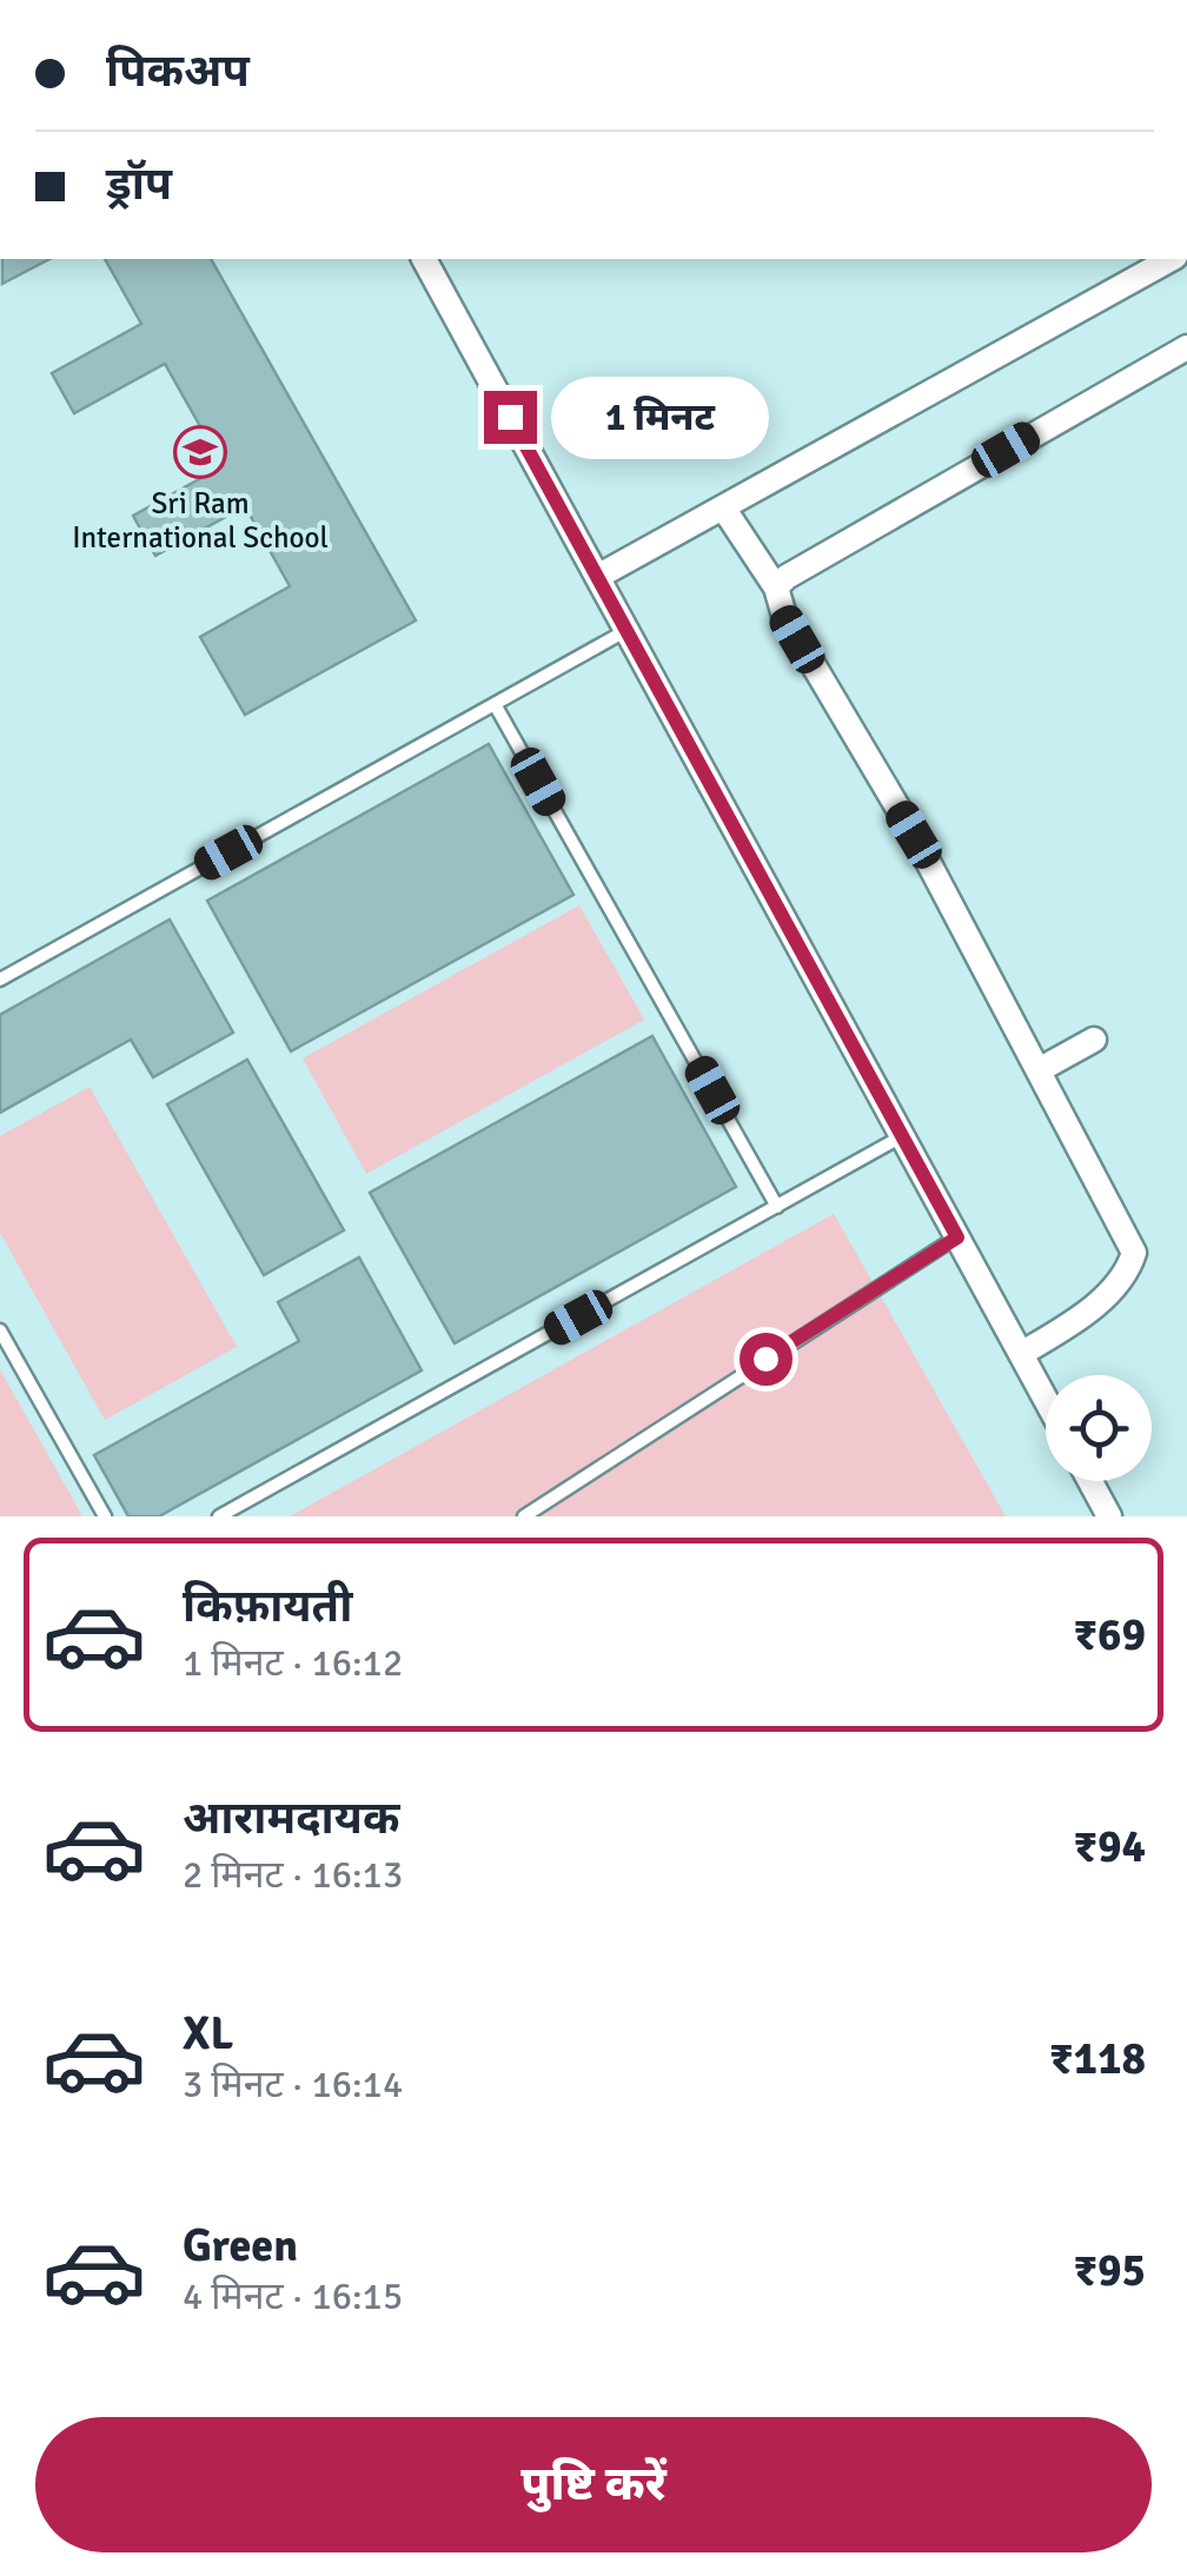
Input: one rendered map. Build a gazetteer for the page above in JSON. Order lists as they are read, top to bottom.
{
  "places": {
    "school or university": ["Sri Ram International School"]
  },
  "page": {
    "banner": ["पिकअप", "ड्रॉप"],
    "bubble": "1 मिनट",
    "list": [
      {
        "name": "किफ़ायती",
        "note": "1 मिनट · 16:12",
        "value": "₹69"
      },
      {
        "name": "आरामदायक",
        "note": "2 मिनट · 16:13",
        "value": "₹94"
      },
      {
        "name": "XL",
        "note": "3 मिनट · 16:14",
        "value": "₹118"
      },
      {
        "name": "Green",
        "note": "4 मिनट · 16:15",
        "value": "₹95"
      }
    ],
    "buttons": "पुष्टि करें"
  }
}
